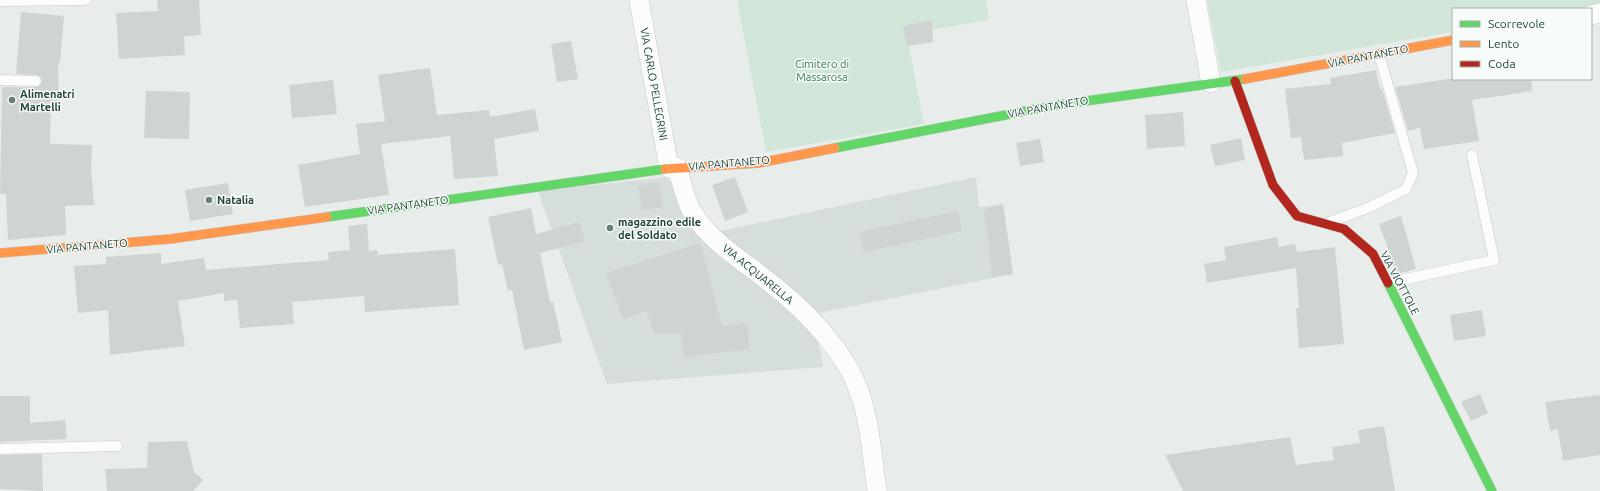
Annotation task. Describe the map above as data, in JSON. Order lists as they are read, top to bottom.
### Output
{
  "streets": {
    "street": [
      "VIA PANTANETO",
      "VIA CARLO PELLEGRINI",
      "VIA ACQUARELLA",
      "VIA VIOTTOLE"
    ]
  },
  "crossings": [
    ["VIA PANTANETO", "VIA CARLO PELLEGRINI"],
    ["VIA PANTANETO", "VIA ACQUARELLA"],
    ["VIA PANTANETO", "VIA VIOTTOLE"],
    ["VIA CARLO PELLEGRINI", "VIA ACQUARELLA"]
  ],
  "parks": ["Cimitero di Massarosa"],
  "places": ["Alimenatri Martelli", "Natalia", "magazzino edile del Soldato"],
  "legend": ["Scorrevole", "Lento", "Coda"]
}
